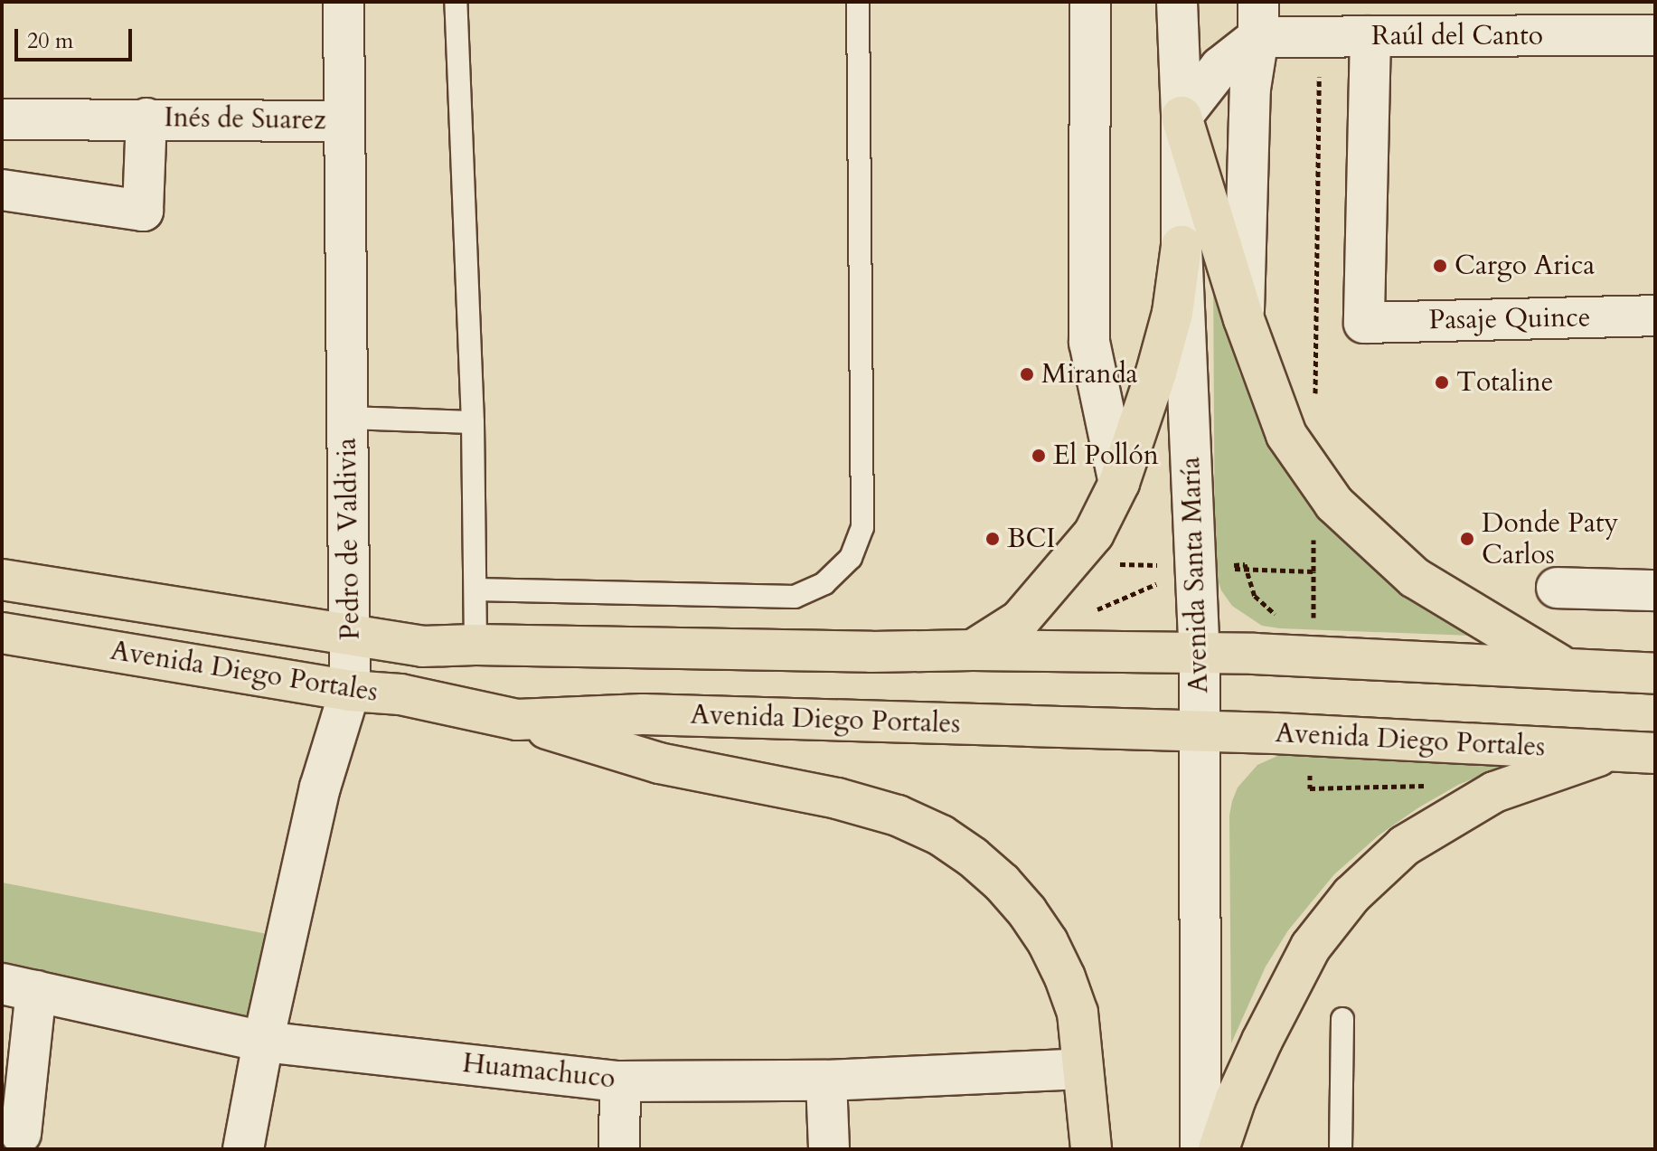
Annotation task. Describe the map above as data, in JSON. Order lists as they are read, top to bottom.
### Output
{
  "streets": {
    "main road": ["Avenida Diego Portales"],
    "street": [
      "Raúl del Canto",
      "Inés de Suarez",
      "Pasaje Quince",
      "Pedro de Valdivia",
      "Avenida Santa María",
      "Huamachuco"
    ]
  },
  "crossings": [
    ["Raúl del Canto", "Pasaje Quince"],
    ["Inés de Suarez", "Pedro de Valdivia"],
    ["Pedro de Valdivia", "Avenida Diego Portales"],
    ["Pedro de Valdivia", "Huamachuco"],
    ["Avenida Santa María", "Avenida Diego Portales"]
  ],
  "places": [
    "Cargo Arica",
    "Miranda",
    "Totaline",
    "El Pollón",
    "BCI",
    "Donde Paty Carlos"
  ],
  "scale_bar": "20 m"
}
